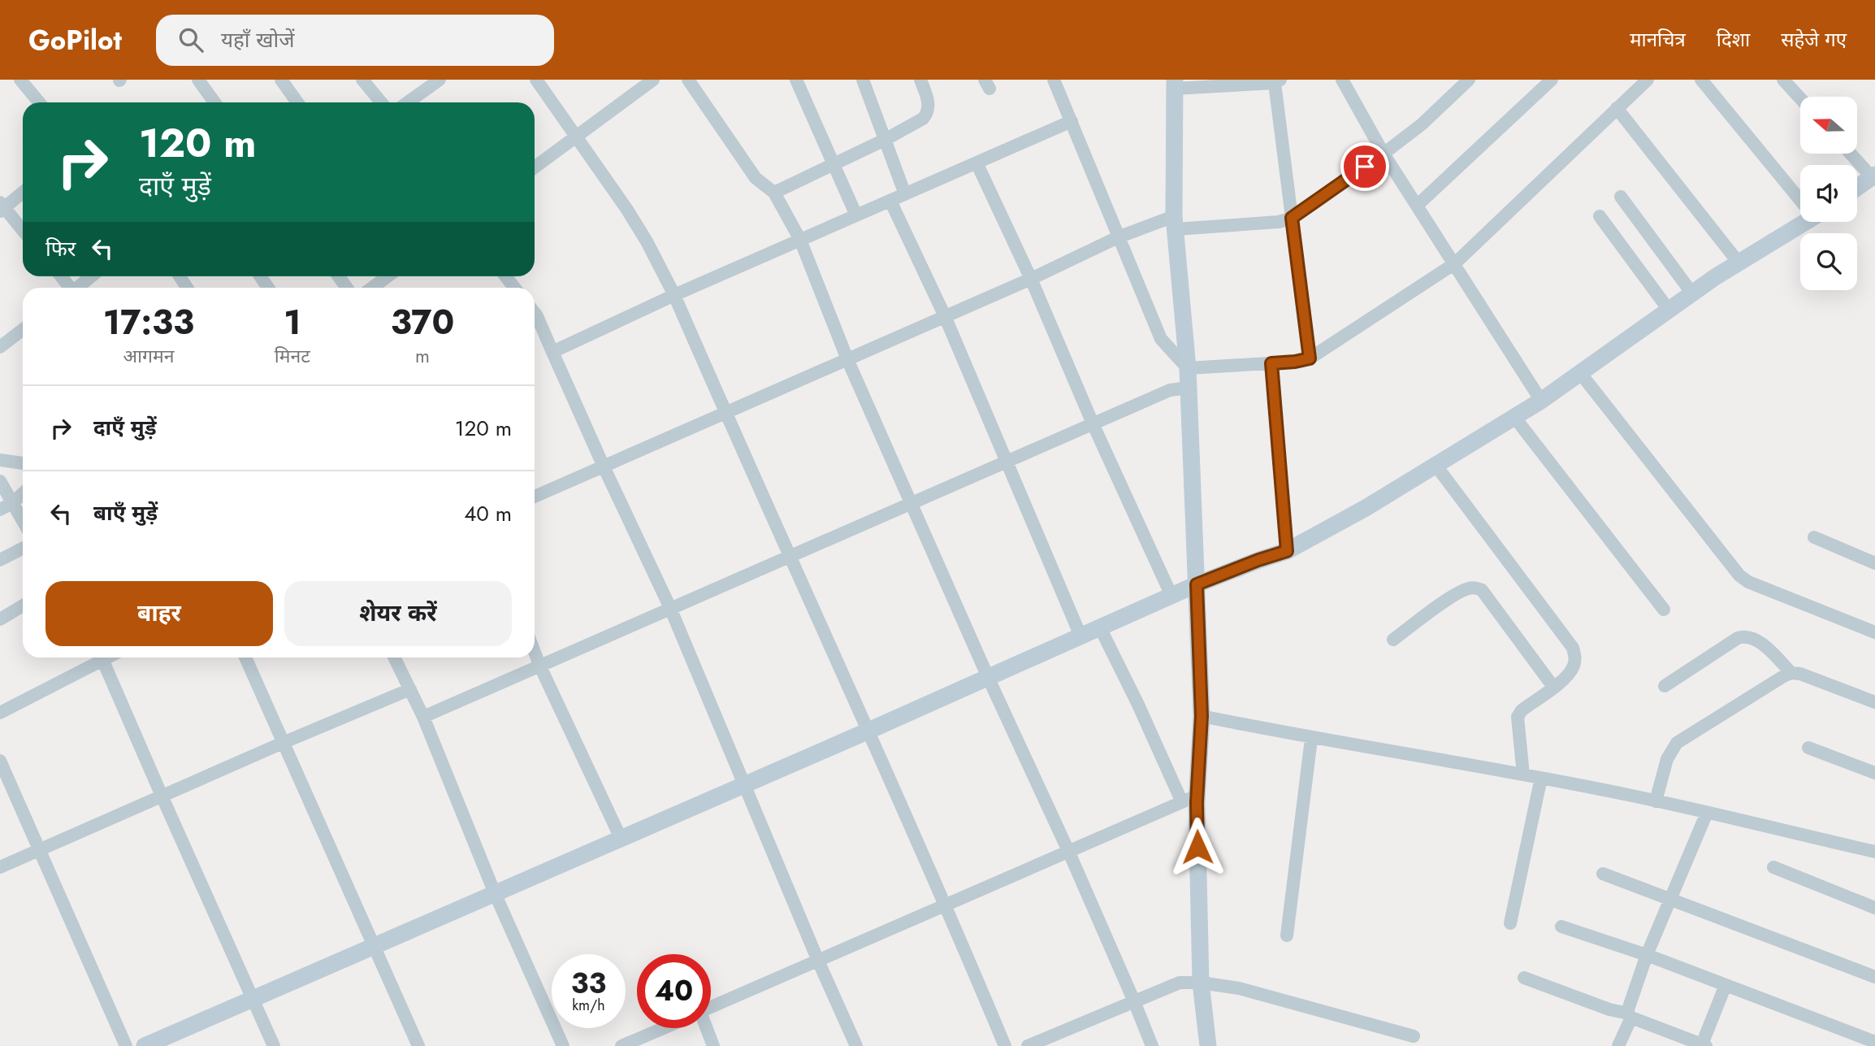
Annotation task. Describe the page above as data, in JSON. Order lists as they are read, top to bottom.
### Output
{
  "north": "left",
  "page": {
    "header": "GoPilot",
    "search": "यहाँ खोजें",
    "nav": ["मानचित्र", "दिशा", "सहेजे गए"],
    "turn": ["120 m", "दाएँ मुड़ें"],
    "then": "फिर",
    "eta": [
      "17:33",
      "आगमन",
      "1",
      "मिनट",
      "370",
      "m"
    ],
    "list": [
      {
        "name": "दाएँ मुड़ें",
        "value": "120 m"
      },
      {
        "name": "बाएँ मुड़ें",
        "value": "40 m"
      }
    ],
    "buttons": ["बाहर", "शेयर करें"],
    "speed": "33 km/h",
    "limit": "40"
  }
}
